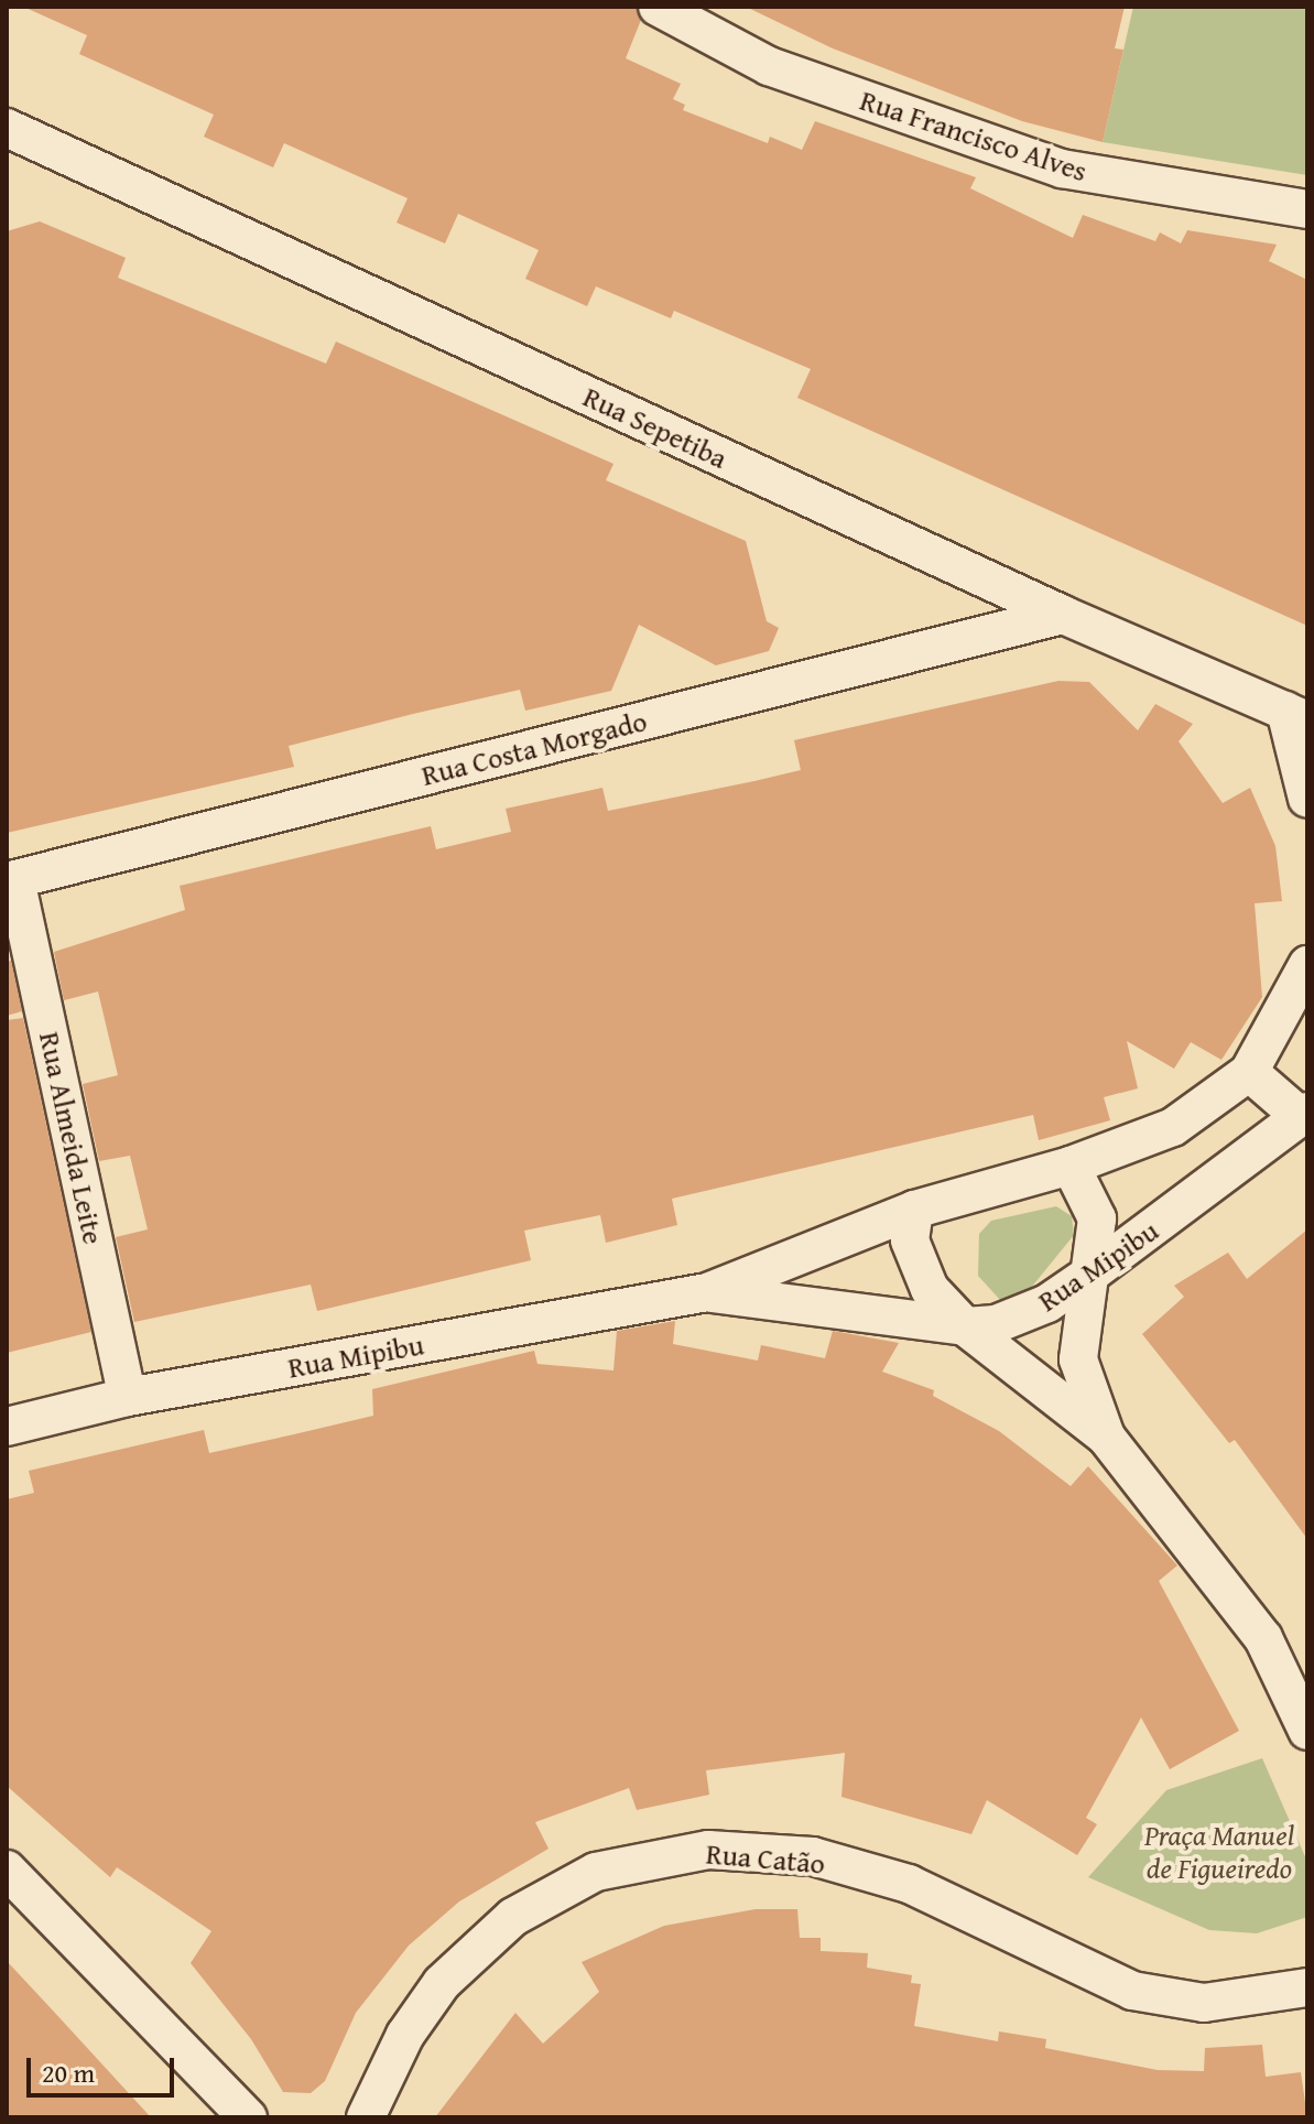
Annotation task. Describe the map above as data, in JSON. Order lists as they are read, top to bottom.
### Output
{
  "streets": {
    "street": [
      "Rua Francisco Alves",
      "Rua Sepetiba",
      "Rua Costa Morgado",
      "Rua Almeida Leite",
      "Rua Mipibu",
      "Rua Catão"
    ]
  },
  "crossings": [
    ["Rua Sepetiba", "Rua Costa Morgado"],
    ["Rua Costa Morgado", "Rua Almeida Leite"],
    ["Rua Almeida Leite", "Rua Mipibu"]
  ],
  "parks": ["Praça Manuel de Figueiredo"],
  "scale_bar": "20 m"
}
